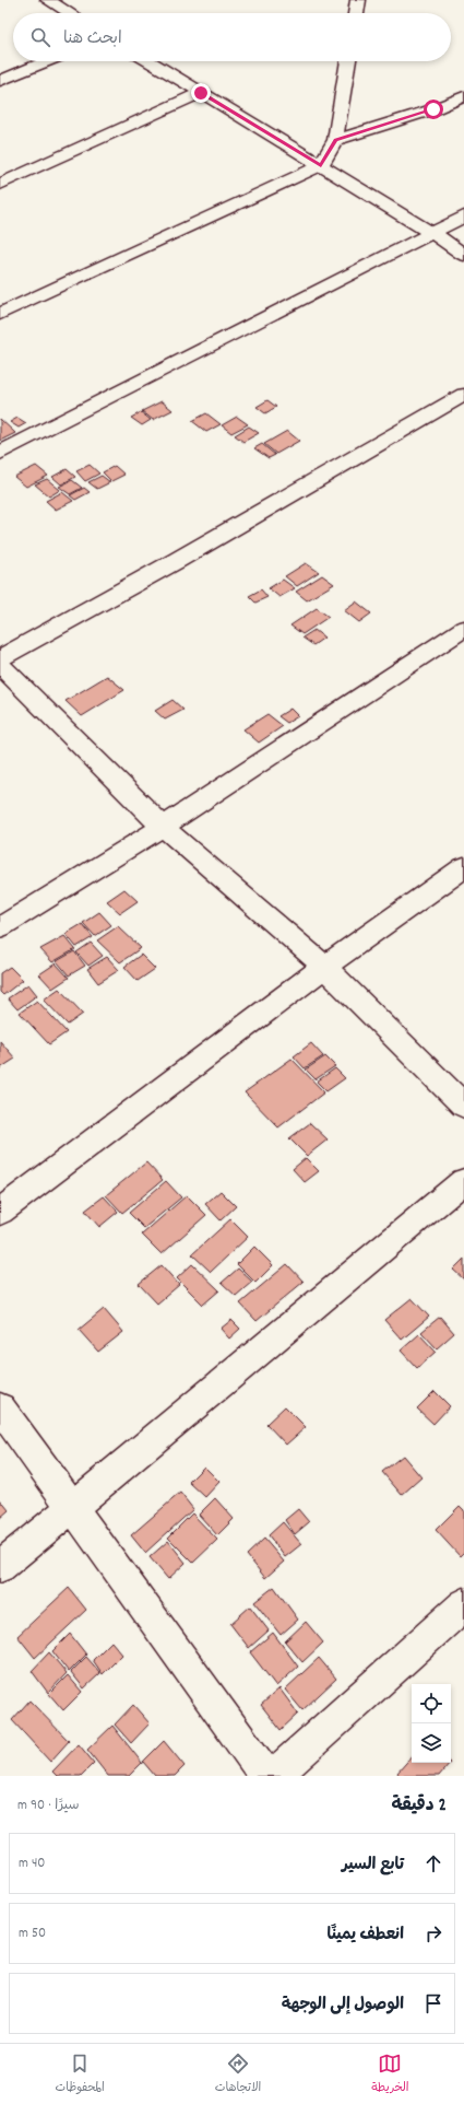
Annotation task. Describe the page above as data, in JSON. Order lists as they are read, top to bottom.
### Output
{
  "page": {
    "search": "ابحث هنا",
    "heading": ["2 دقيقة", "سيرًا · 90 m"],
    "list": [
      ["تابع السير", "40 m"],
      ["انعطف يمينًا", "50 m"],
      "الوصول إلى الوجهة"
    ],
    "nav": ["الخريطة", "الاتجاهات", "المحفوظات"]
  }
}
